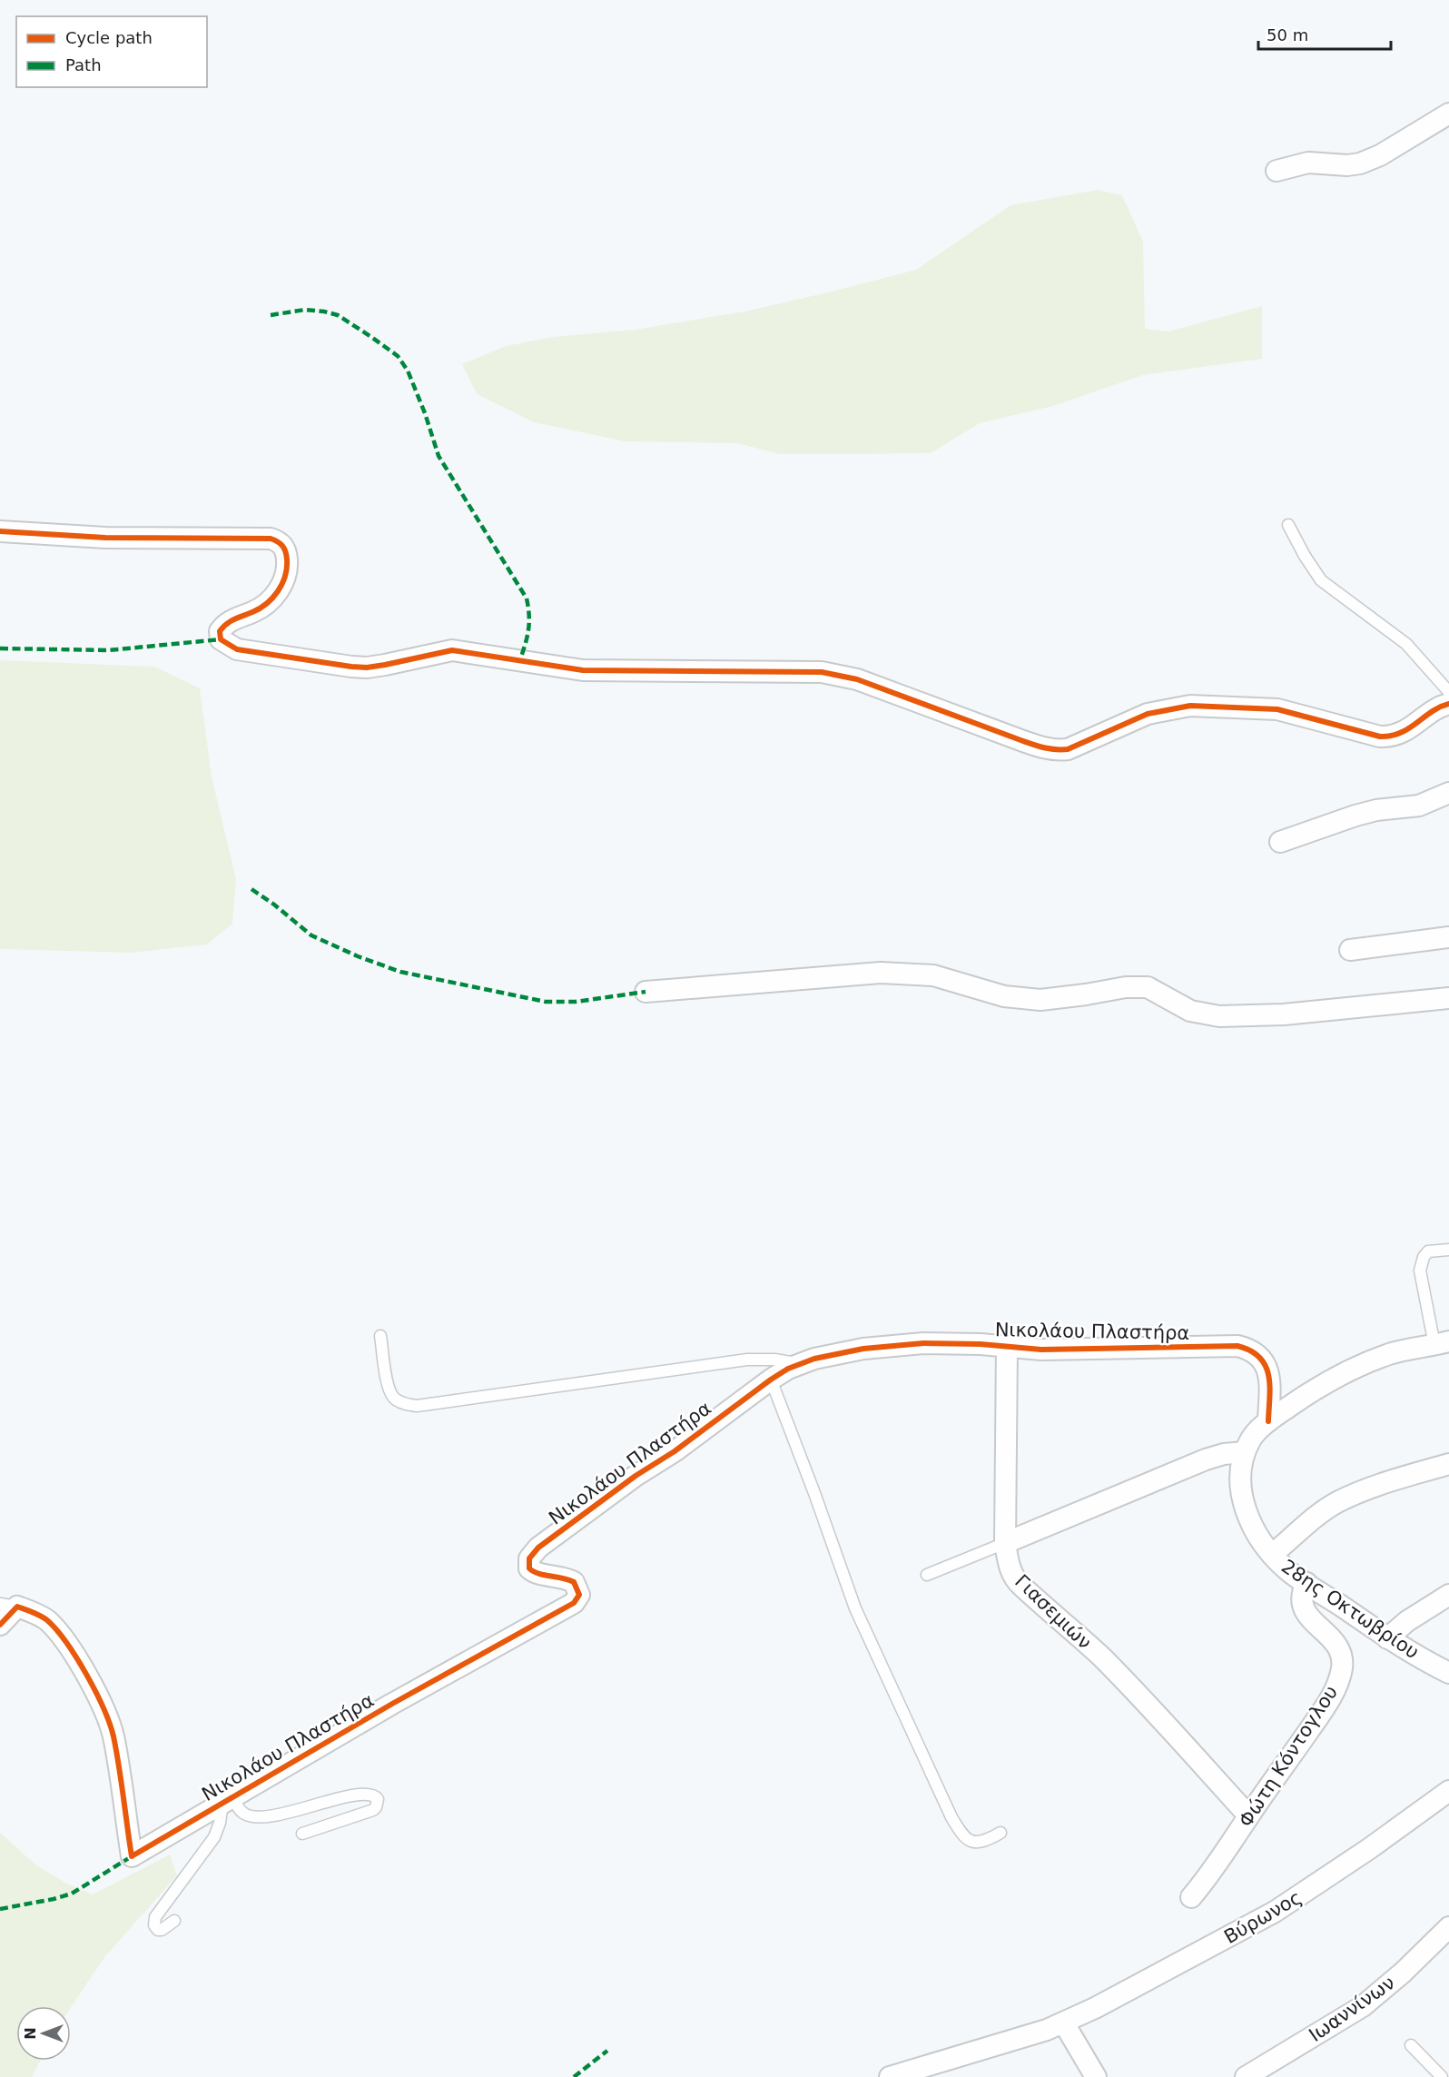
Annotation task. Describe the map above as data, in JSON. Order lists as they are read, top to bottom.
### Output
{
  "streets": {
    "street": [
      "Νικολάου Πλαστήρα",
      "28ης Οκτωβρίου",
      "Γιασεμιών",
      "Φώτη Κόντογλου",
      "Βύρωνος",
      "Ιωαννίνων"
    ]
  },
  "crossings": [
    ["Νικολάου Πλαστήρα", "28ης Οκτωβρίου"],
    ["Νικολάου Πλαστήρα", "Γιασεμιών"],
    ["28ης Οκτωβρίου", "Φώτη Κόντογλου"],
    ["Γιασεμιών", "Φώτη Κόντογλου"]
  ],
  "legend": ["Cycle path", "Path"],
  "scale_bar": "50 m",
  "north": "left"
}
